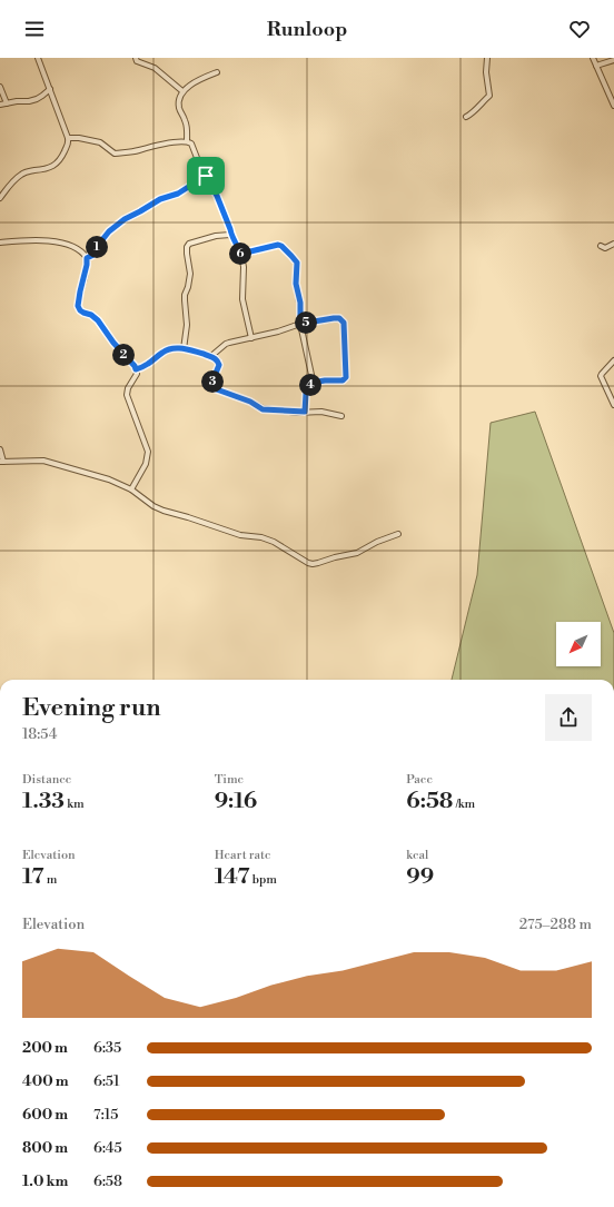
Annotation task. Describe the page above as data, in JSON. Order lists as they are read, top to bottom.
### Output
{
  "north": "bottom left",
  "page": {
    "header": "Runloop",
    "pins": [
      "1",
      "6",
      "5",
      "2",
      "3",
      "4"
    ],
    "heading": ["Evening run", "18:54"],
    "stats": [
      ["Distance", "1.33 km"],
      ["Time", "9:16"],
      ["Pace", "6:58 /km"],
      ["Elevation", "17 m"],
      ["Heart rate", "147 bpm"],
      ["kcal", "99"]
    ],
    "chart": ["Elevation", "275–288 m"],
    "list": [
      {
        "name": "200 m",
        "note": "6:35"
      },
      {
        "name": "400 m",
        "note": "6:51"
      },
      {
        "name": "600 m",
        "note": "7:15"
      },
      {
        "name": "800 m",
        "note": "6:45"
      },
      {
        "name": "1.0 km",
        "note": "6:58"
      }
    ]
  }
}
